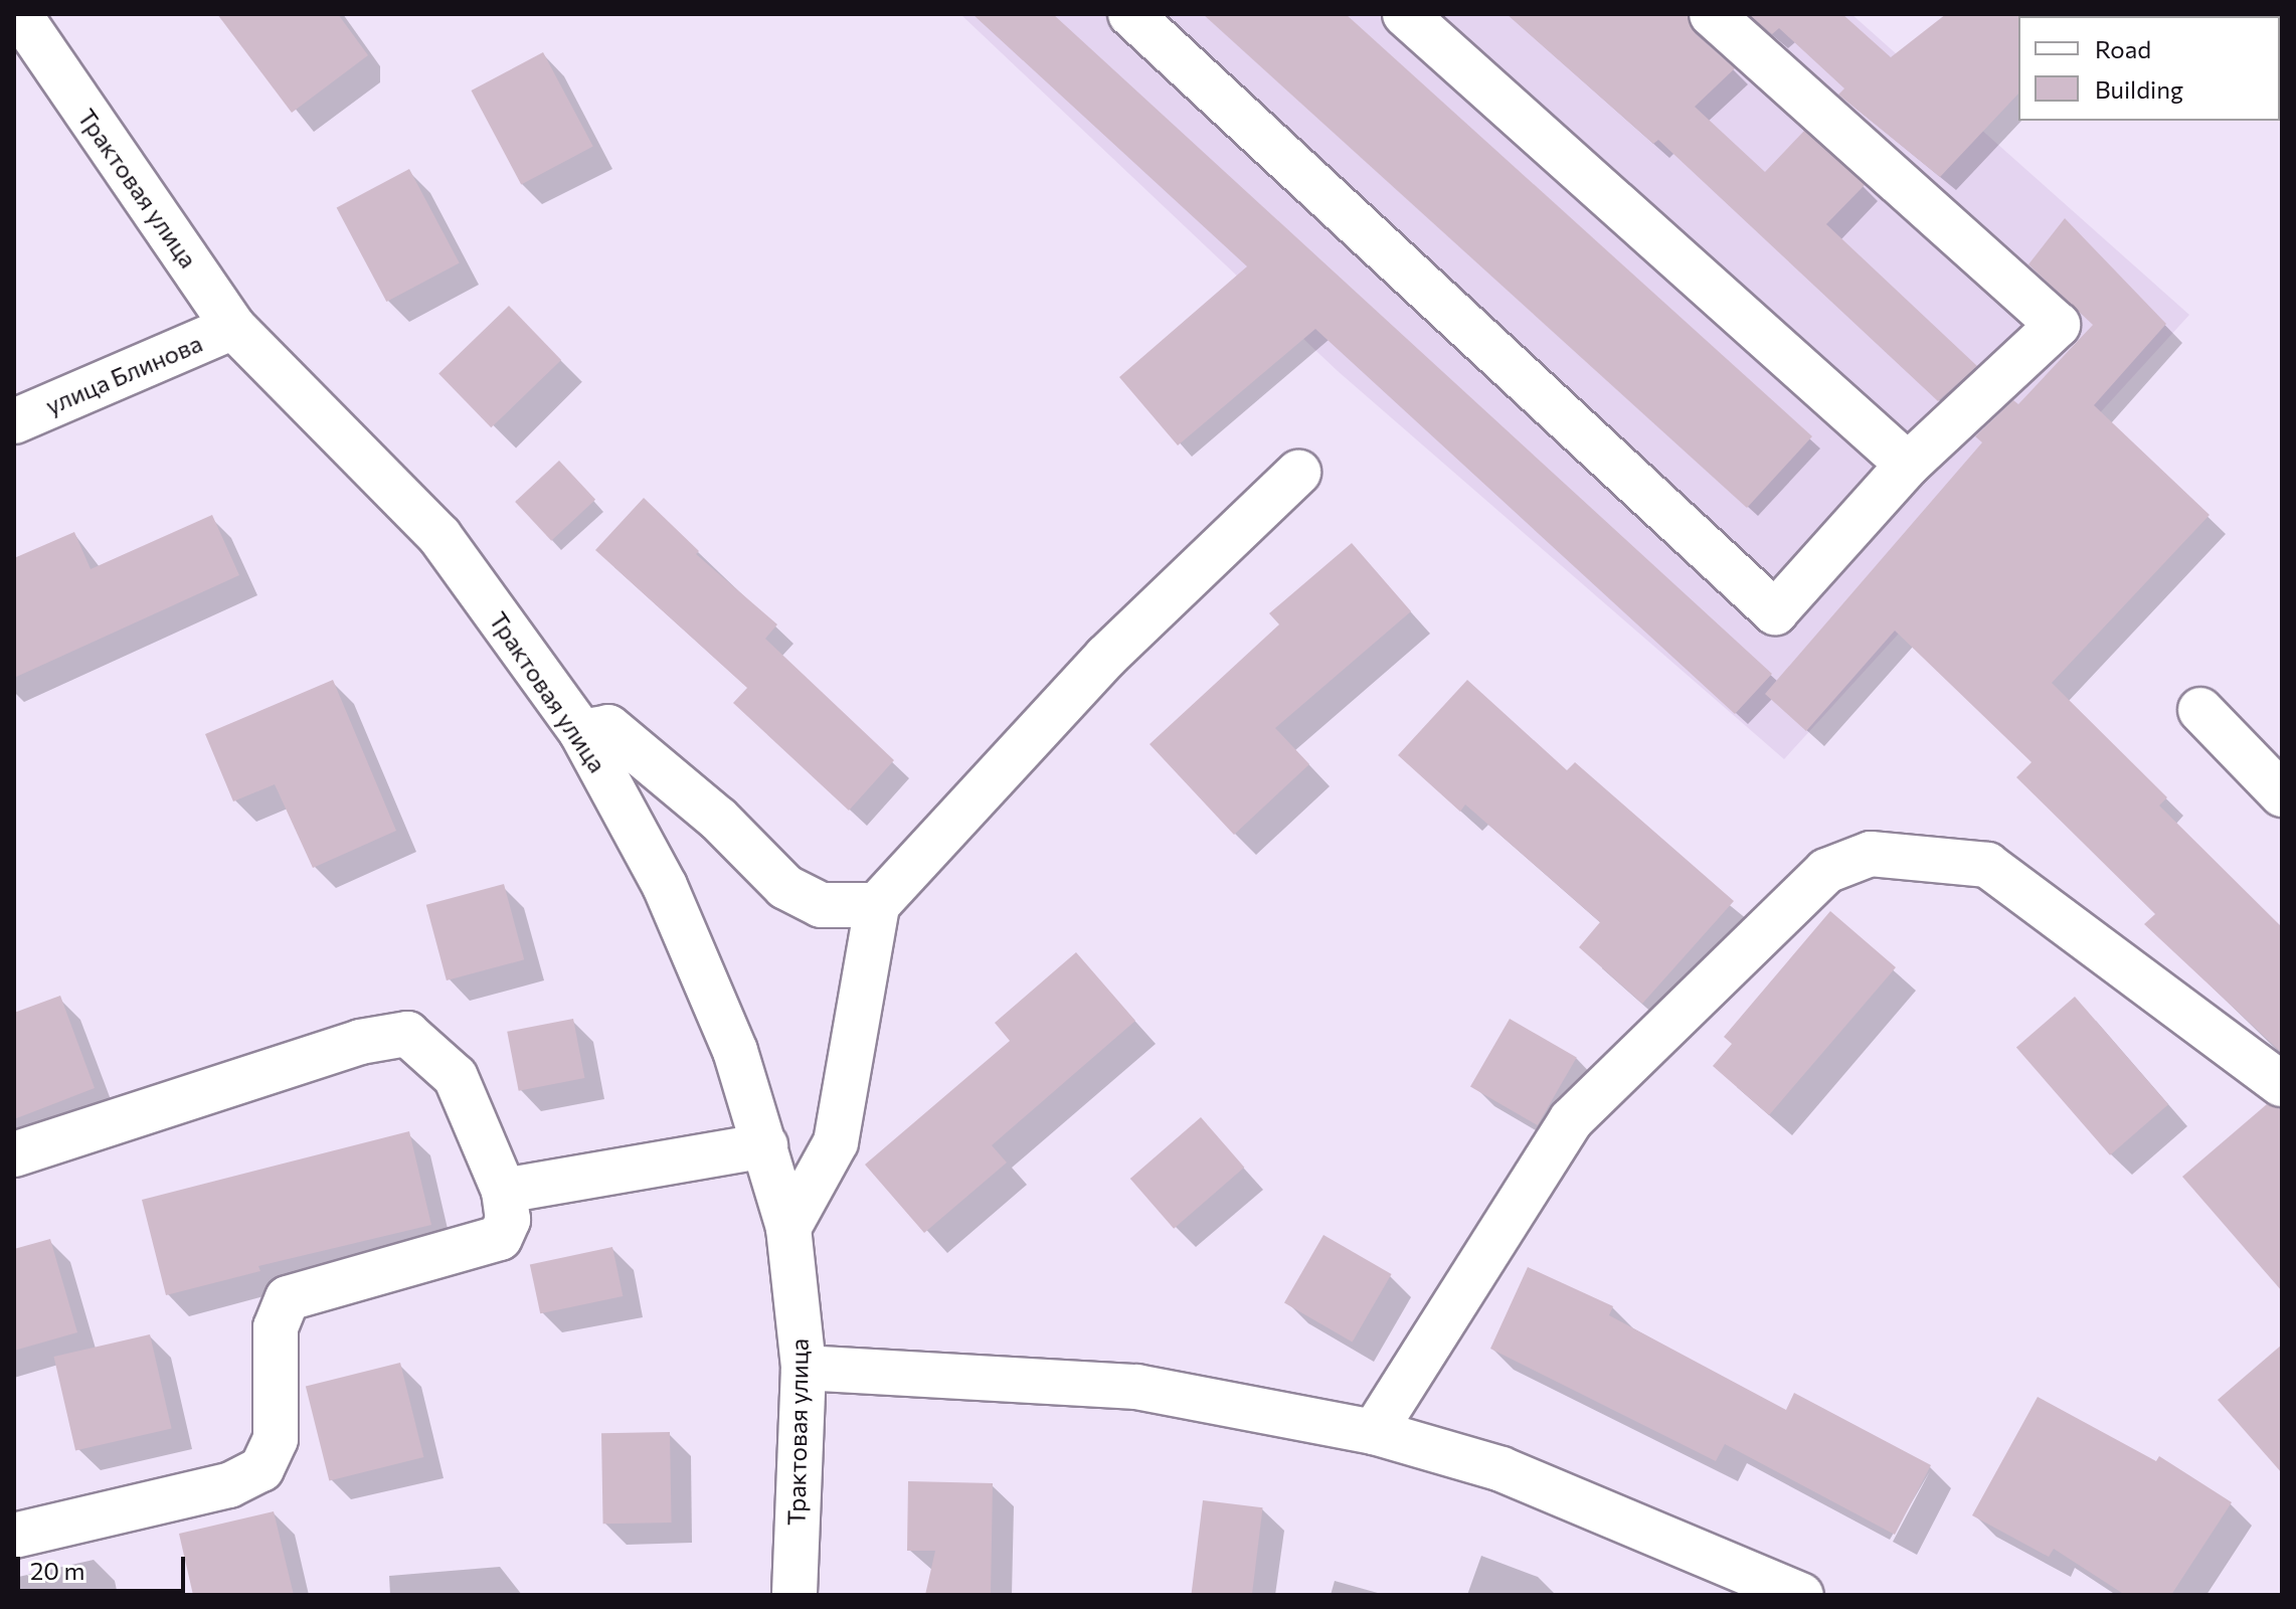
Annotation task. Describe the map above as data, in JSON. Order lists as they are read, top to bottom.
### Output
{
  "streets": {
    "street": ["Трактовая улица", "улица Блинова"]
  },
  "crossings": [
    ["Трактовая улица", "улица Блинова"]
  ],
  "legend": ["Road", "Building"],
  "scale_bar": "20 m"
}
